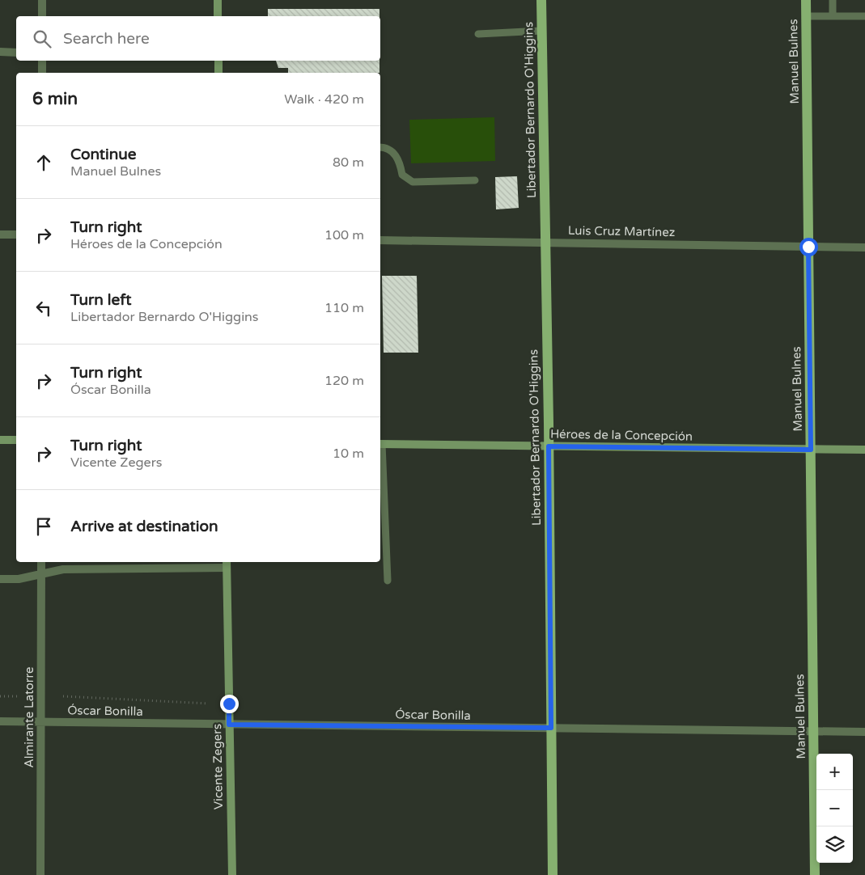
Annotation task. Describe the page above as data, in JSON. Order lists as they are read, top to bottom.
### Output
{
  "streets": {
    "main road": [
      "Manuel Bulnes",
      "Libertador Bernardo O'Higgins",
      "Héroes de la Concepción",
      "Vicente Zegers"
    ],
    "street": ["Luis Cruz Martínez", "Óscar Bonilla", "Almirante Latorre"]
  },
  "crossings": [
    ["Manuel Bulnes", "Luis Cruz Martínez"],
    ["Manuel Bulnes", "Héroes de la Concepción"],
    ["Manuel Bulnes", "Óscar Bonilla"],
    ["Libertador Bernardo O'Higgins", "Luis Cruz Martínez"],
    ["Libertador Bernardo O'Higgins", "Héroes de la Concepción"],
    ["Libertador Bernardo O'Higgins", "Óscar Bonilla"],
    ["Óscar Bonilla", "Almirante Latorre"],
    ["Óscar Bonilla", "Vicente Zegers"]
  ],
  "page": {
    "search": "Search here",
    "heading": ["6 min", "Walk · 420 m"],
    "list": [
      ["Continue", "Manuel Bulnes", "80 m"],
      ["Turn right", "Héroes de la Concepción", "100 m"],
      ["Turn left", "Libertador Bernardo O'Higgins", "110 m"],
      ["Turn right", "Óscar Bonilla", "120 m"],
      ["Turn right", "Vicente Zegers", "10 m"],
      "Arrive at destination"
    ],
    "map_buttons": ["+", "−"]
  }
}
